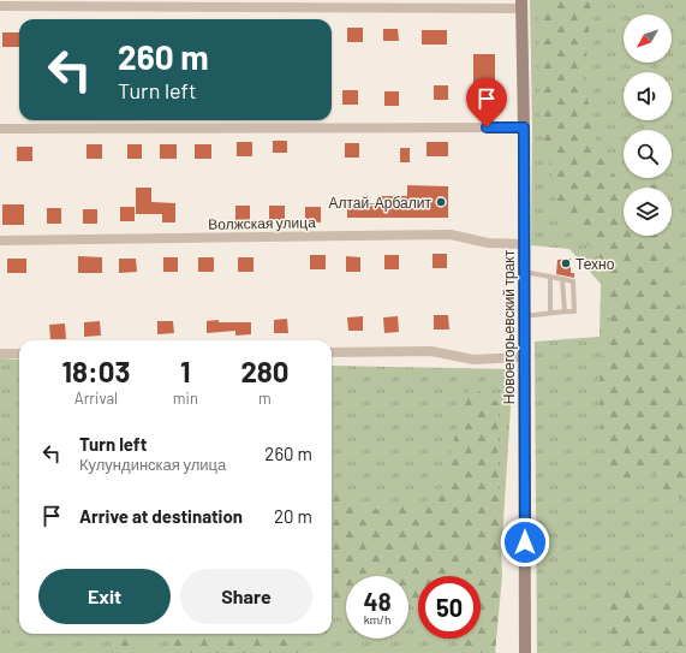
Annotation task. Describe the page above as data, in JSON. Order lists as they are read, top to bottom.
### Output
{
  "streets": {
    "main road": ["Новоегорьевский тракт"],
    "street": ["Волжская улица"]
  },
  "crossings": [
    ["Волжская улица", "Новоегорьевский тракт"]
  ],
  "places": ["Алтай-Арбалит", "Техно"],
  "north": "bottom left",
  "page": {
    "turn": ["260 m", "Turn left"],
    "eta": [
      "18:03",
      "Arrival",
      "1",
      "min",
      "280",
      "m"
    ],
    "list": [
      {
        "name": "Turn left",
        "note": "Кулундинская улица",
        "value": "260 m"
      },
      {
        "name": "Arrive at destination",
        "value": "20 m"
      }
    ],
    "buttons": ["Exit", "Share"],
    "speed": "48 km/h",
    "limit": "50"
  }
}
